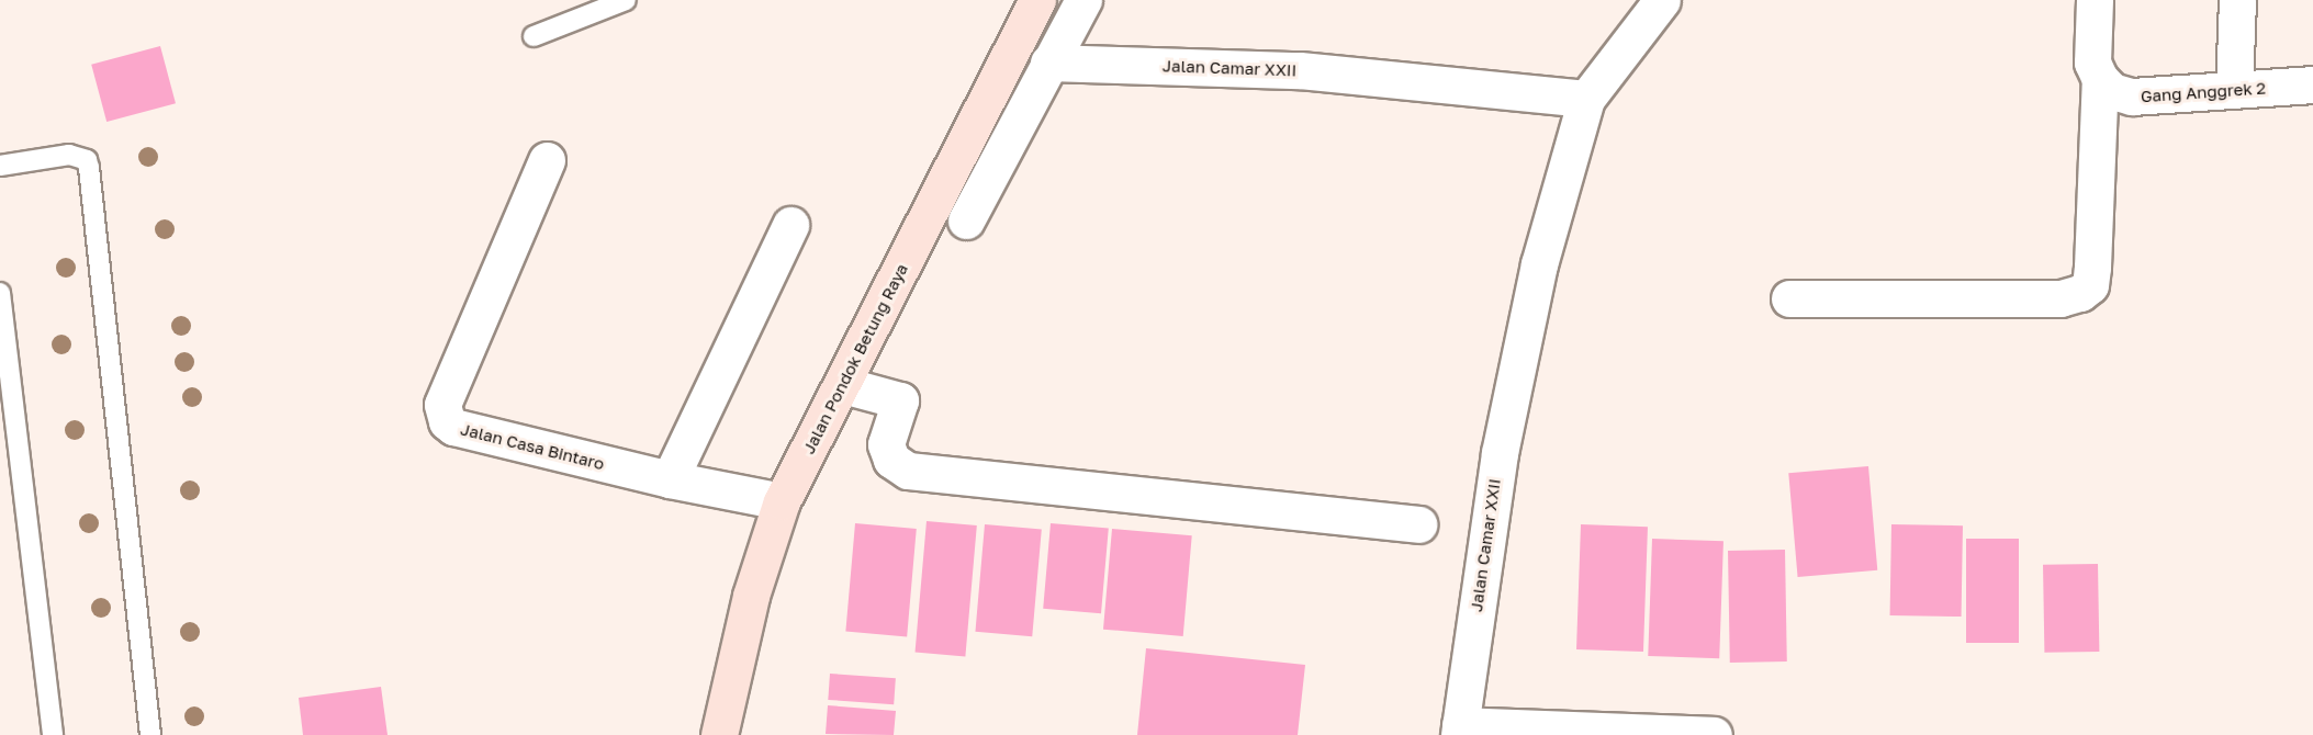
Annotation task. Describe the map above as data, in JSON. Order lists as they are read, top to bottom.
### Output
{
  "streets": {
    "main road": ["Jalan Pondok Betung Raya"],
    "street": ["Jalan Camar XXII", "Gang Anggrek 2", "Jalan Casa Bintaro"]
  },
  "crossings": [
    ["Jalan Pondok Betung Raya", "Jalan Casa Bintaro"]
  ]
}
